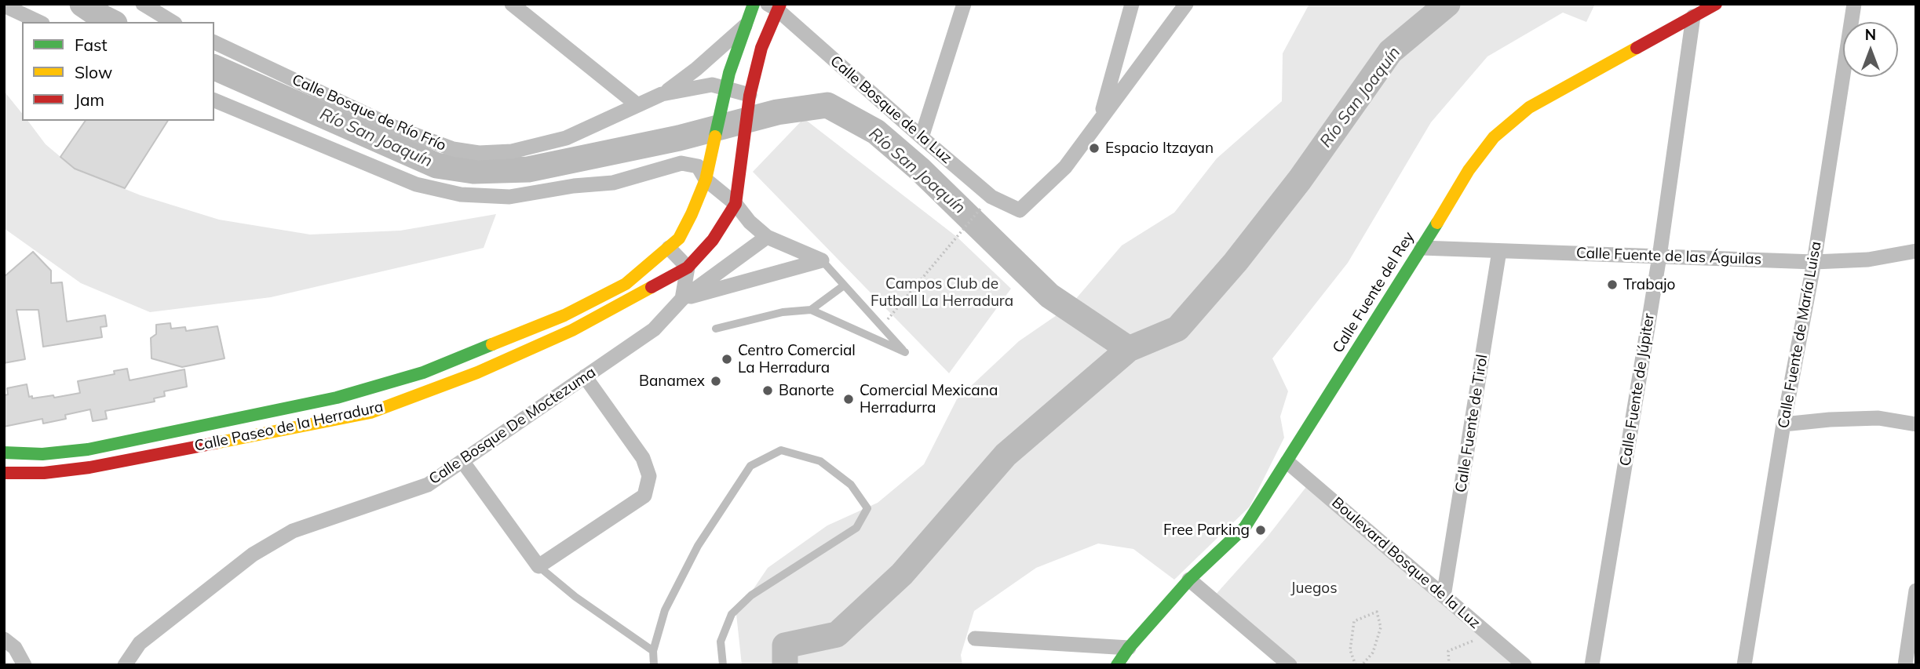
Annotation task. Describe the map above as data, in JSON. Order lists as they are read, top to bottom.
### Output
{
  "streets": {
    "main road": ["Calle Fuente del Rey", "Calle Paseo de la Herradura"],
    "street": [
      "Calle Bosque de la Luz",
      "Calle Bosque de Río Frío",
      "Calle Fuente de las Águilas",
      "Calle Fuente de María Luisa",
      "Calle Fuente de Júpiter",
      "Calle Fuente de Tirol",
      "Calle Bosque De Moctezuma",
      "Boulevard Bosque de la Luz"
    ]
  },
  "crossings": [
    ["Calle Bosque de la Luz", "Calle Paseo de la Herradura"],
    ["Calle Bosque de Río Frío", "Calle Paseo de la Herradura"],
    ["Calle Fuente de las Águilas", "Calle Fuente del Rey"],
    ["Calle Fuente de las Águilas", "Calle Fuente de María Luisa"],
    ["Calle Fuente de las Águilas", "Calle Fuente de Júpiter"],
    ["Calle Fuente de las Águilas", "Calle Fuente de Tirol"],
    ["Calle Fuente del Rey", "Calle Fuente de Júpiter"],
    ["Calle Fuente del Rey", "Boulevard Bosque de la Luz"],
    ["Calle Fuente de Tirol", "Boulevard Bosque de la Luz"]
  ],
  "water": ["Río San Joaquín"],
  "parks": ["Campos Club de Futball La Herradura", "Juegos"],
  "places": [
    "Espacio Itzayan",
    "Trabajo",
    "Centro Comercial La Herradura",
    "Banamex",
    "Banorte",
    "Comercial Mexicana Herradurra",
    "Free Parking"
  ],
  "legend": ["Fast", "Slow", "Jam"],
  "north": "top"
}
